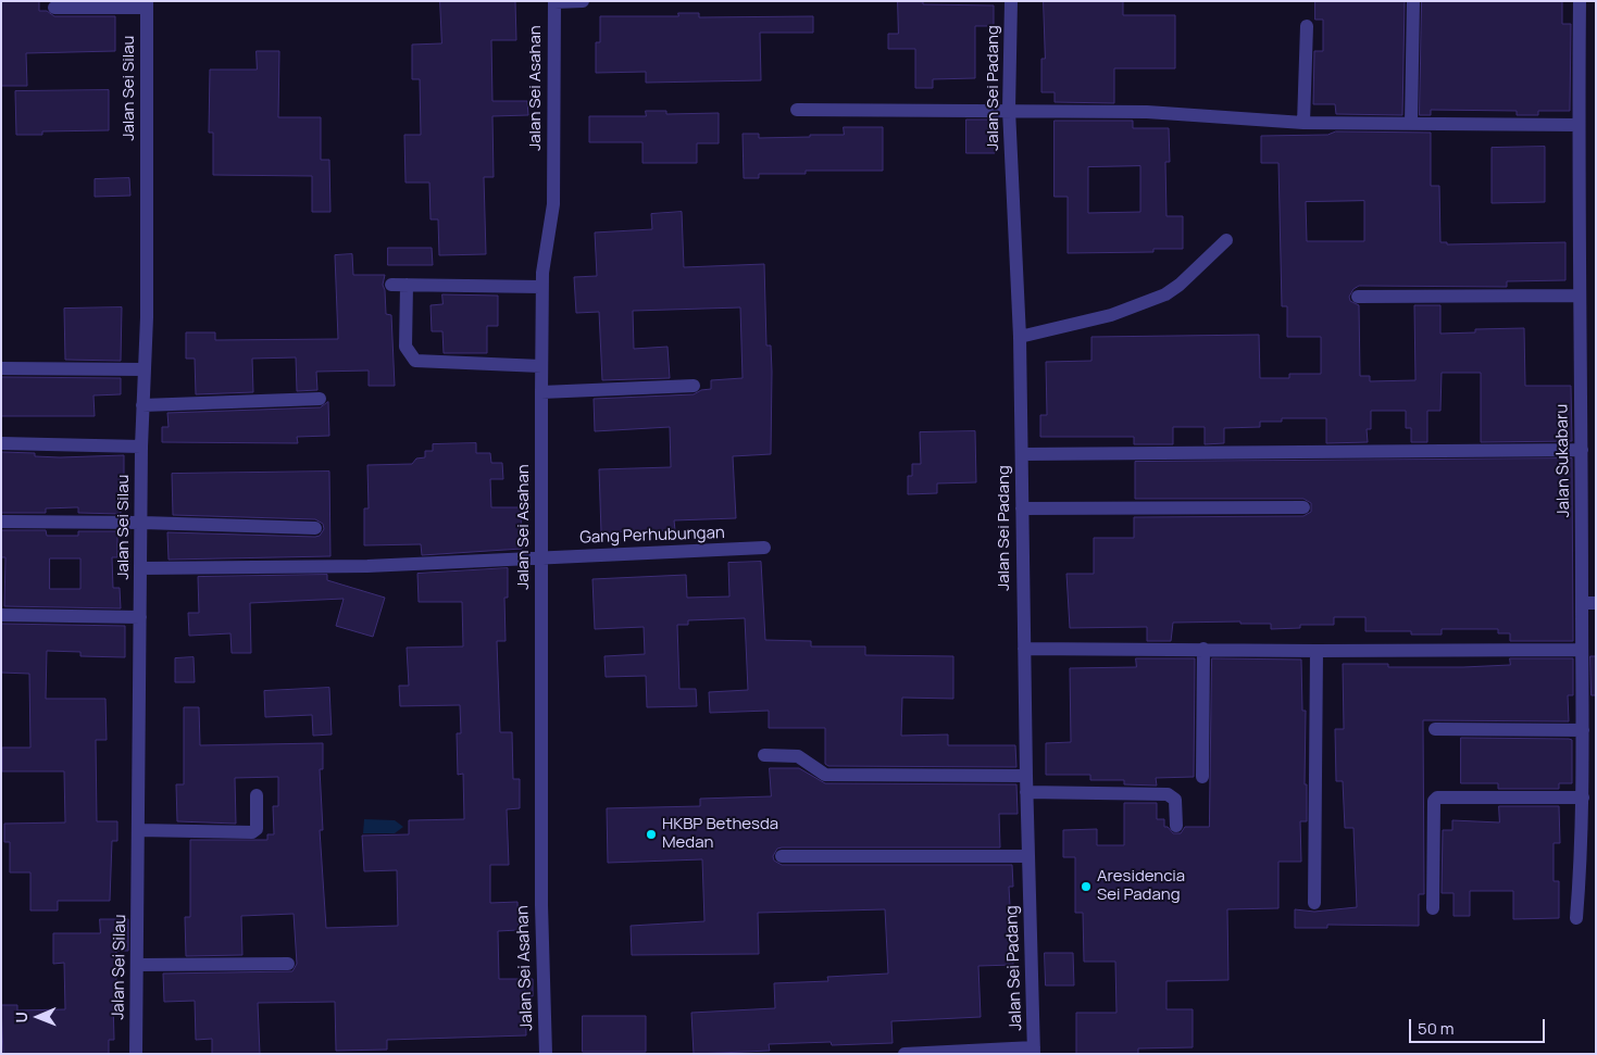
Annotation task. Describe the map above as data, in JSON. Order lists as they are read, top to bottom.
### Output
{
  "streets": {
    "street": [
      "Jalan Sei Silau",
      "Jalan Sei Asahan",
      "Jalan Sei Padang",
      "Jalan Sukabaru",
      "Gang Perhubungan"
    ]
  },
  "crossings": [
    ["Jalan Sei Silau", "Gang Perhubungan"],
    ["Jalan Sei Asahan", "Gang Perhubungan"]
  ],
  "places": ["HKBP Bethesda Medan", "Aresidencia Sei Padang"],
  "scale_bar": "50 m",
  "north": "left"
}
